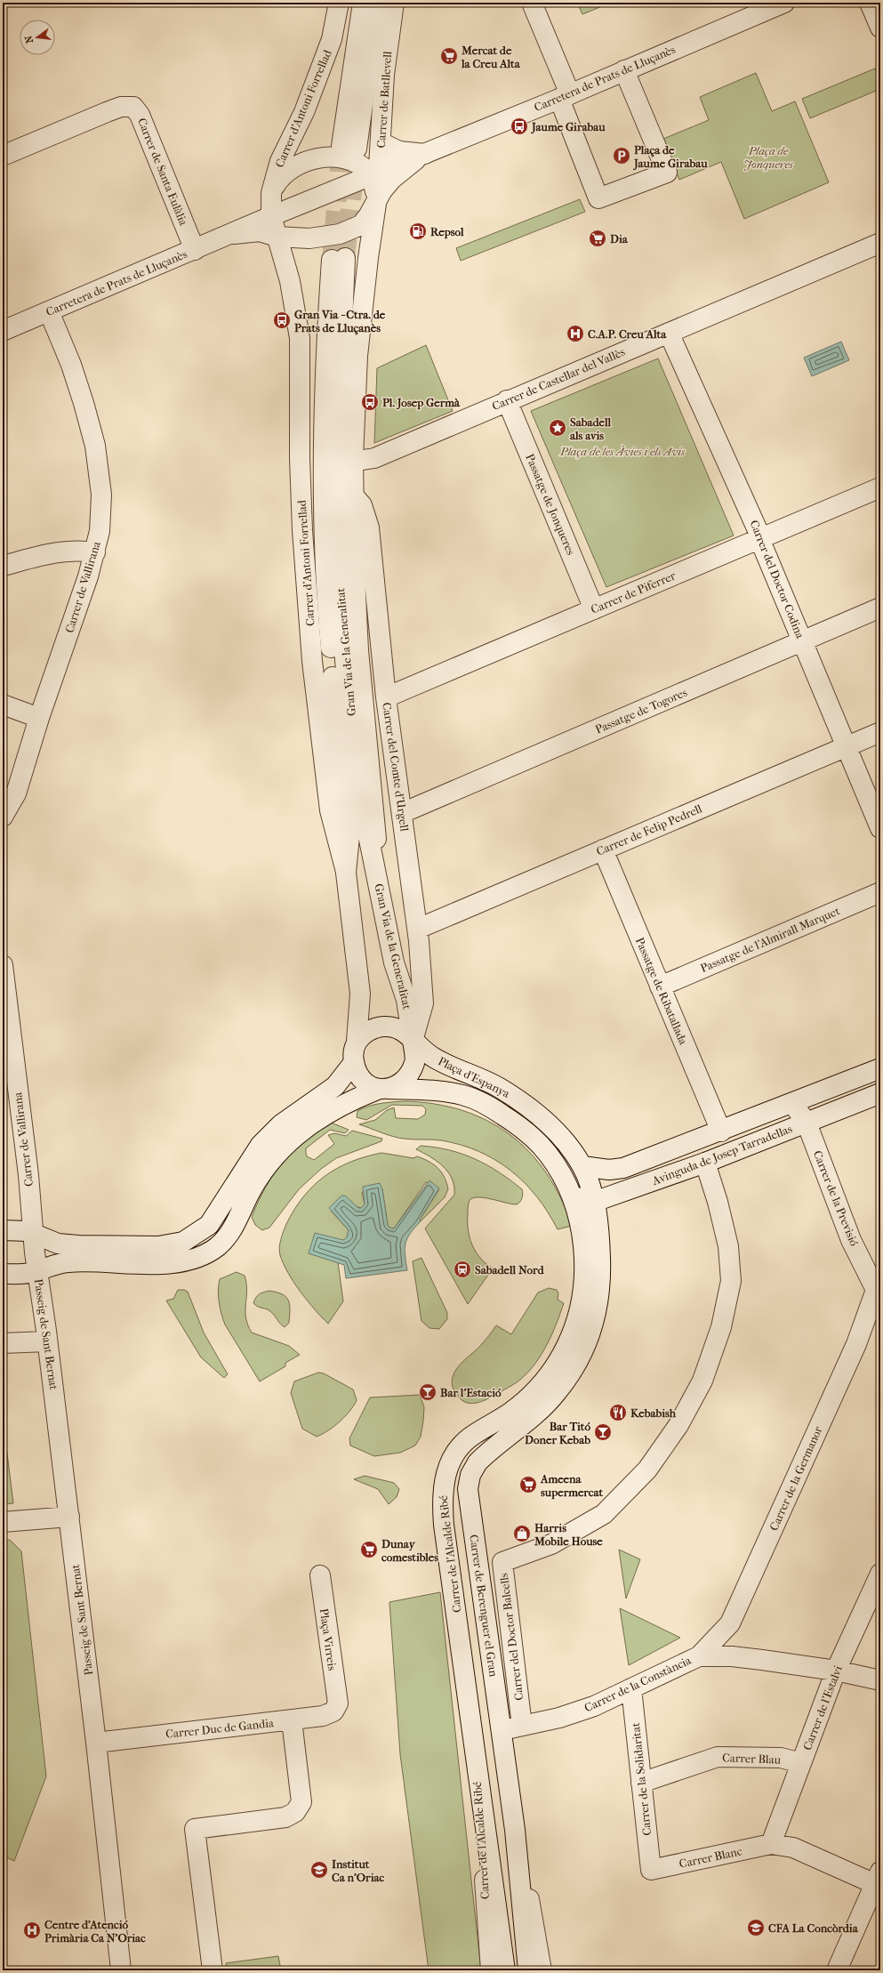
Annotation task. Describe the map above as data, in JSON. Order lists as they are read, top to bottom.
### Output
{
  "streets": {
    "street": [
      "Carretera de Prats de Lluçanès",
      "Carrer de Batllevell",
      "Carrer d'Antoni Forrellad",
      "Carrer de Santa Eulàlia",
      "Carrer de Castellar del Vallès",
      "Passatge de Jonqueres",
      "Carrer del Doctor Codina",
      "Carrer de Vallirana",
      "Carrer de Piferrer",
      "Gran Via de la Generalitat",
      "Passatge de Togores",
      "Carrer del Comte d'Urgell",
      "Carrer de Felip Pedrell",
      "Passatge de l'Almirall Marquet",
      "Passatge de Ribatallada",
      "Plaça d'Espanya",
      "Avinguda de Josep Tarradellas",
      "Carrer de la Previsió",
      "Passeig de Sant Bernat",
      "Carrer de la Germanor",
      "Carrer de l'Alcalde Ribé",
      "Carrer de Berenguer el Gran",
      "Carrer del Doctor Balcells",
      "Plaça Virreis",
      "Carrer de la Constància",
      "Carrer de l'Estalvi",
      "Carrer Duc de Gandia",
      "Carrer Blau",
      "Carrer de la Solidaritat",
      "Carrer Blanc"
    ]
  },
  "crossings": [
    ["Carretera de Prats de Lluçanès", "Carrer de Batllevell"],
    ["Carretera de Prats de Lluçanès", "Carrer d'Antoni Forrellad"],
    ["Carretera de Prats de Lluçanès", "Carrer de Santa Eulàlia"],
    ["Carretera de Prats de Lluçanès", "Carrer de Vallirana"],
    ["Carrer d'Antoni Forrellad", "Gran Via de la Generalitat"],
    ["Carrer de Castellar del Vallès", "Passatge de Jonqueres"],
    ["Carrer de Castellar del Vallès", "Carrer del Doctor Codina"],
    ["Passatge de Jonqueres", "Carrer de Piferrer"],
    ["Carrer del Doctor Codina", "Carrer de Piferrer"],
    ["Carrer del Doctor Codina", "Passatge de Togores"],
    ["Carrer del Doctor Codina", "Carrer de Felip Pedrell"],
    ["Carrer de Vallirana", "Passeig de Sant Bernat"],
    ["Carrer de Piferrer", "Carrer del Comte d'Urgell"],
    ["Gran Via de la Generalitat", "Carrer del Comte d'Urgell"],
    ["Gran Via de la Generalitat", "Plaça d'Espanya"],
    ["Gran Via de la Generalitat", "Carrer de l'Alcalde Ribé"],
    ["Passatge de Togores", "Carrer del Comte d'Urgell"],
    ["Carrer del Comte d'Urgell", "Carrer de Felip Pedrell"],
    ["Carrer del Comte d'Urgell", "Plaça d'Espanya"],
    ["Carrer del Comte d'Urgell", "Carrer de l'Alcalde Ribé"],
    ["Carrer de Felip Pedrell", "Passatge de Ribatallada"],
    ["Passatge de l'Almirall Marquet", "Passatge de Ribatallada"],
    ["Passatge de Ribatallada", "Avinguda de Josep Tarradellas"],
    ["Plaça d'Espanya", "Avinguda de Josep Tarradellas"],
    ["Plaça d'Espanya", "Carrer de l'Alcalde Ribé"],
    ["Plaça d'Espanya", "Carrer de Berenguer el Gran"],
    ["Avinguda de Josep Tarradellas", "Carrer de la Previsió"],
    ["Avinguda de Josep Tarradellas", "Carrer del Doctor Balcells"],
    ["Carrer de la Previsió", "Carrer de la Germanor"],
    ["Passeig de Sant Bernat", "Carrer Duc de Gandia"],
    ["Carrer de la Germanor", "Carrer de la Constància"],
    ["Carrer de Berenguer el Gran", "Carrer de la Constància"],
    ["Carrer del Doctor Balcells", "Carrer de la Constància"],
    ["Plaça Virreis", "Carrer Duc de Gandia"],
    ["Carrer de la Constància", "Carrer de l'Estalvi"],
    ["Carrer de la Constància", "Carrer de la Solidaritat"],
    ["Carrer de l'Estalvi", "Carrer Blau"],
    ["Carrer de l'Estalvi", "Carrer Blanc"],
    ["Carrer Blau", "Carrer de la Solidaritat"],
    ["Carrer de la Solidaritat", "Carrer Blanc"]
  ],
  "parks": ["Plaça de Jonqueres", "Plaça de les Àvies i els Avis"],
  "places": {
    "supermarket": [
      "Mercat de la Creu Alta",
      "Dia",
      "Ameena supermercat",
      "Dunay comestibles"
    ],
    "bus stop": ["Jaume Girabau", "Gran Via - Ctra. de Prats de Lluçanès", "Pl. Josep Germà"],
    "parking": ["Plaça de Jaume Girabau"],
    "fuel station": ["Repsol"],
    "hospital": ["C.A.P. Creu Alta", "Centre d'Atenció Primària Ca N'Oriac"],
    "place": ["Sabadell als avis"],
    "station": ["Sabadell Nord"],
    "bar": ["Bar l'Estació", "Bar Titó Doner Kebab"],
    "restaurant": ["Kebabish"],
    "shop": ["Harris Mobile House"],
    "school or university": ["Institut Ca n'Oriac", "CFA La Concòrdia"]
  },
  "north": "left"
}
